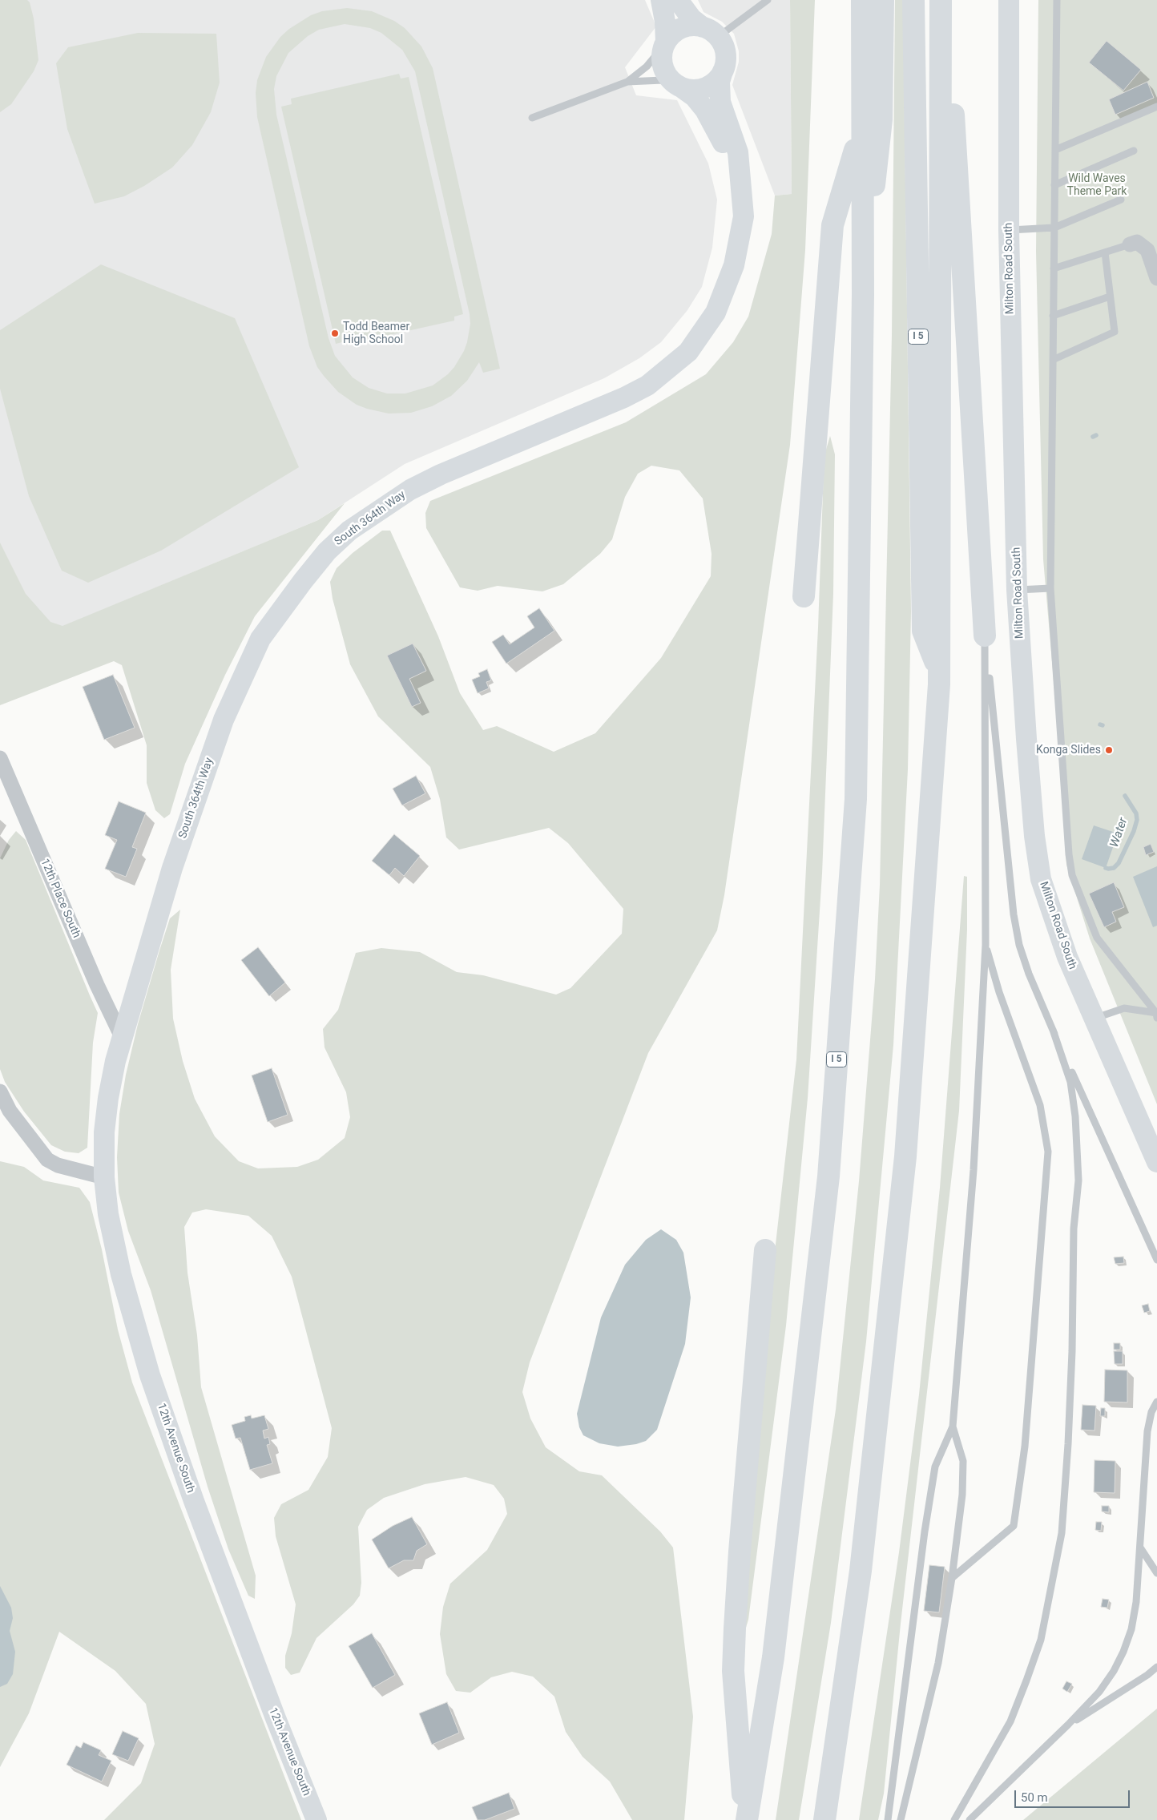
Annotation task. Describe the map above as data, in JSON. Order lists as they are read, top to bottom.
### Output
{
  "streets": {
    "highway": ["I 5"],
    "street": [
      "Milton Road South",
      "South 364th Way",
      "12th Place South",
      "12th Avenue South"
    ]
  },
  "crossings": [
    ["South 364th Way", "12th Place South"],
    ["South 364th Way", "12th Avenue South"]
  ],
  "water": ["Water"],
  "parks": ["Wild Waves Theme Park"],
  "places": ["Todd Beamer High School", "Konga Slides"],
  "scale_bar": "50 m"
}
